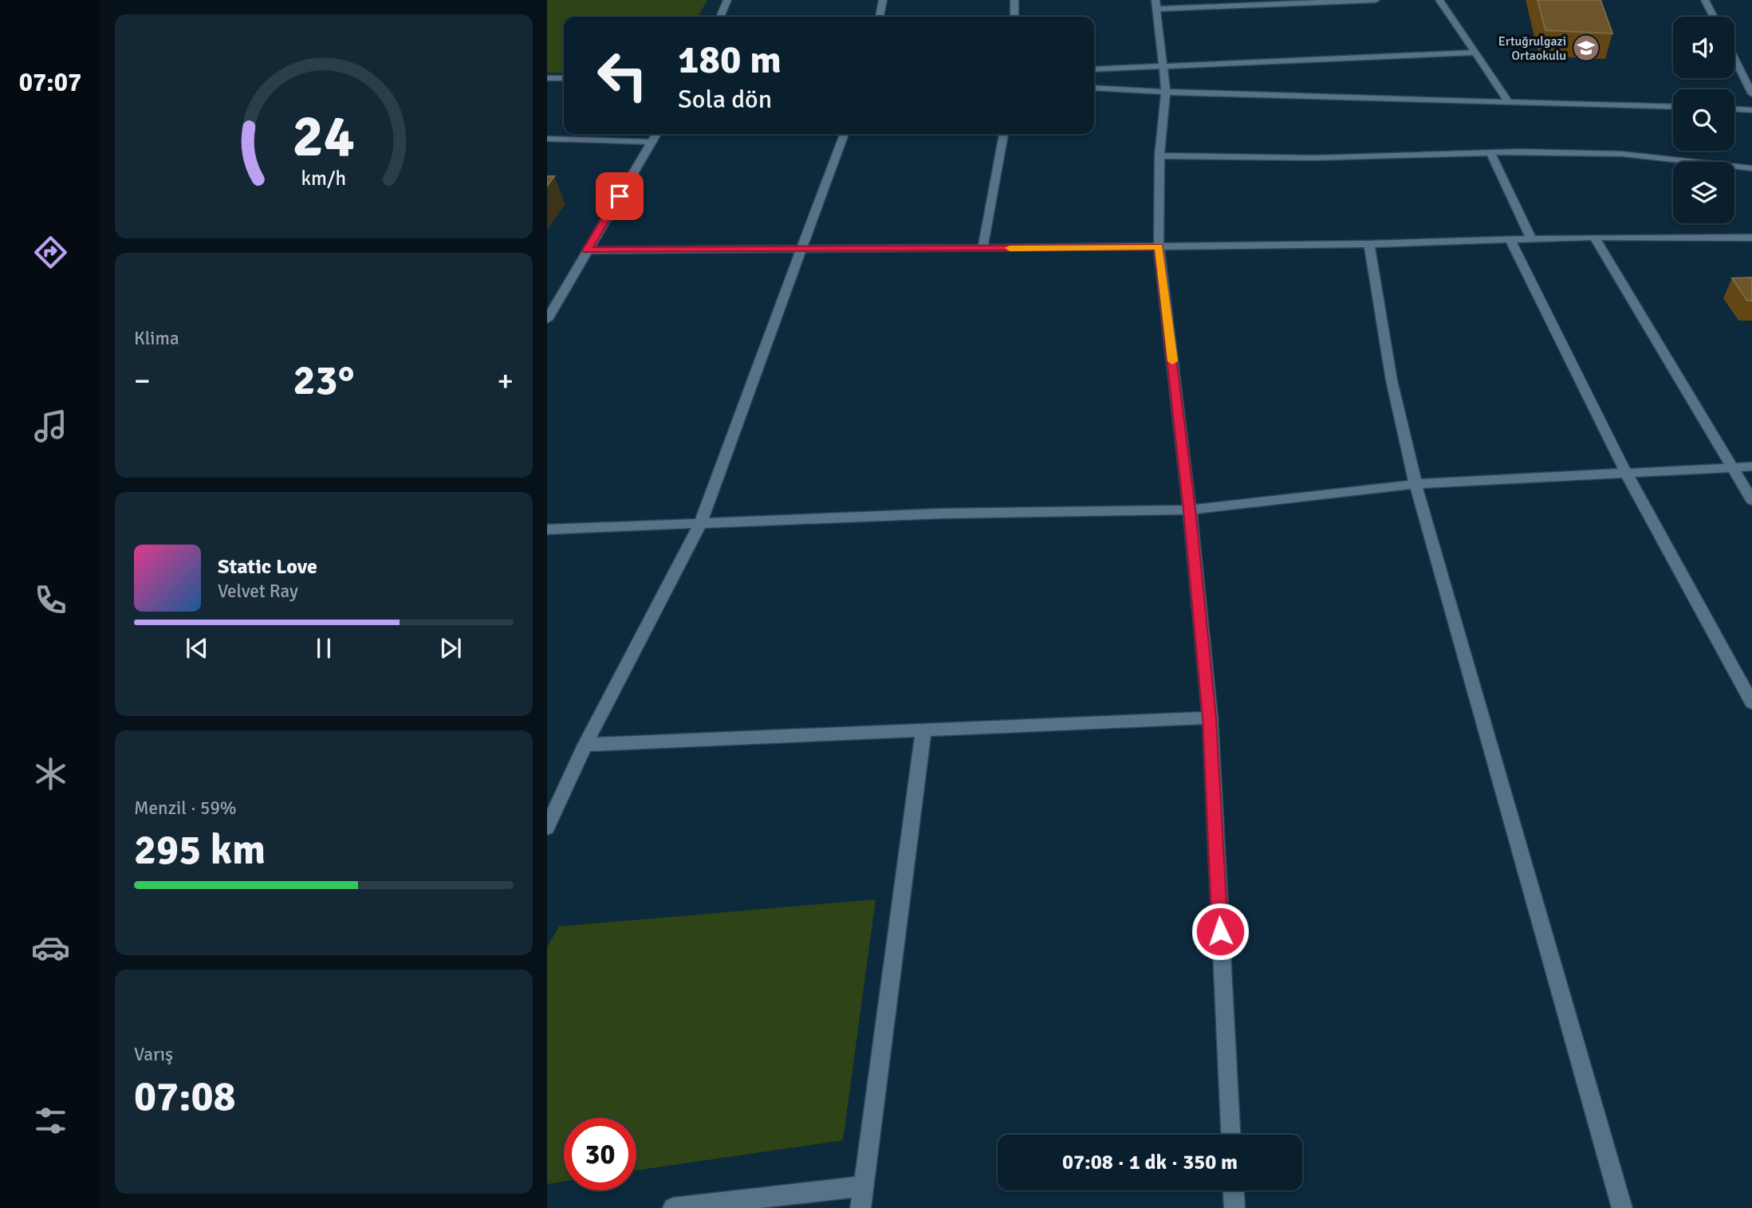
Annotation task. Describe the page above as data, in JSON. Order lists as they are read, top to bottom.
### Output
{
  "places": {
    "school or university": ["Ertuğrulgazi Ortaokulu"]
  },
  "page": {
    "tabs": "07:07",
    "turn": ["180 m", "Sola dön"],
    "tile": [
      "Klima",
      ["Menzil · 59%", "295 km"],
      ["Varış", "07:08"]
    ],
    "heat": ["−", "23°", "+"],
    "song": ["Static Love", "Velvet Ray"],
    "limit": "30",
    "trip": "07:08 · 1 dk · 350 m",
    "gauge": ["24", "km/h"]
  }
}
